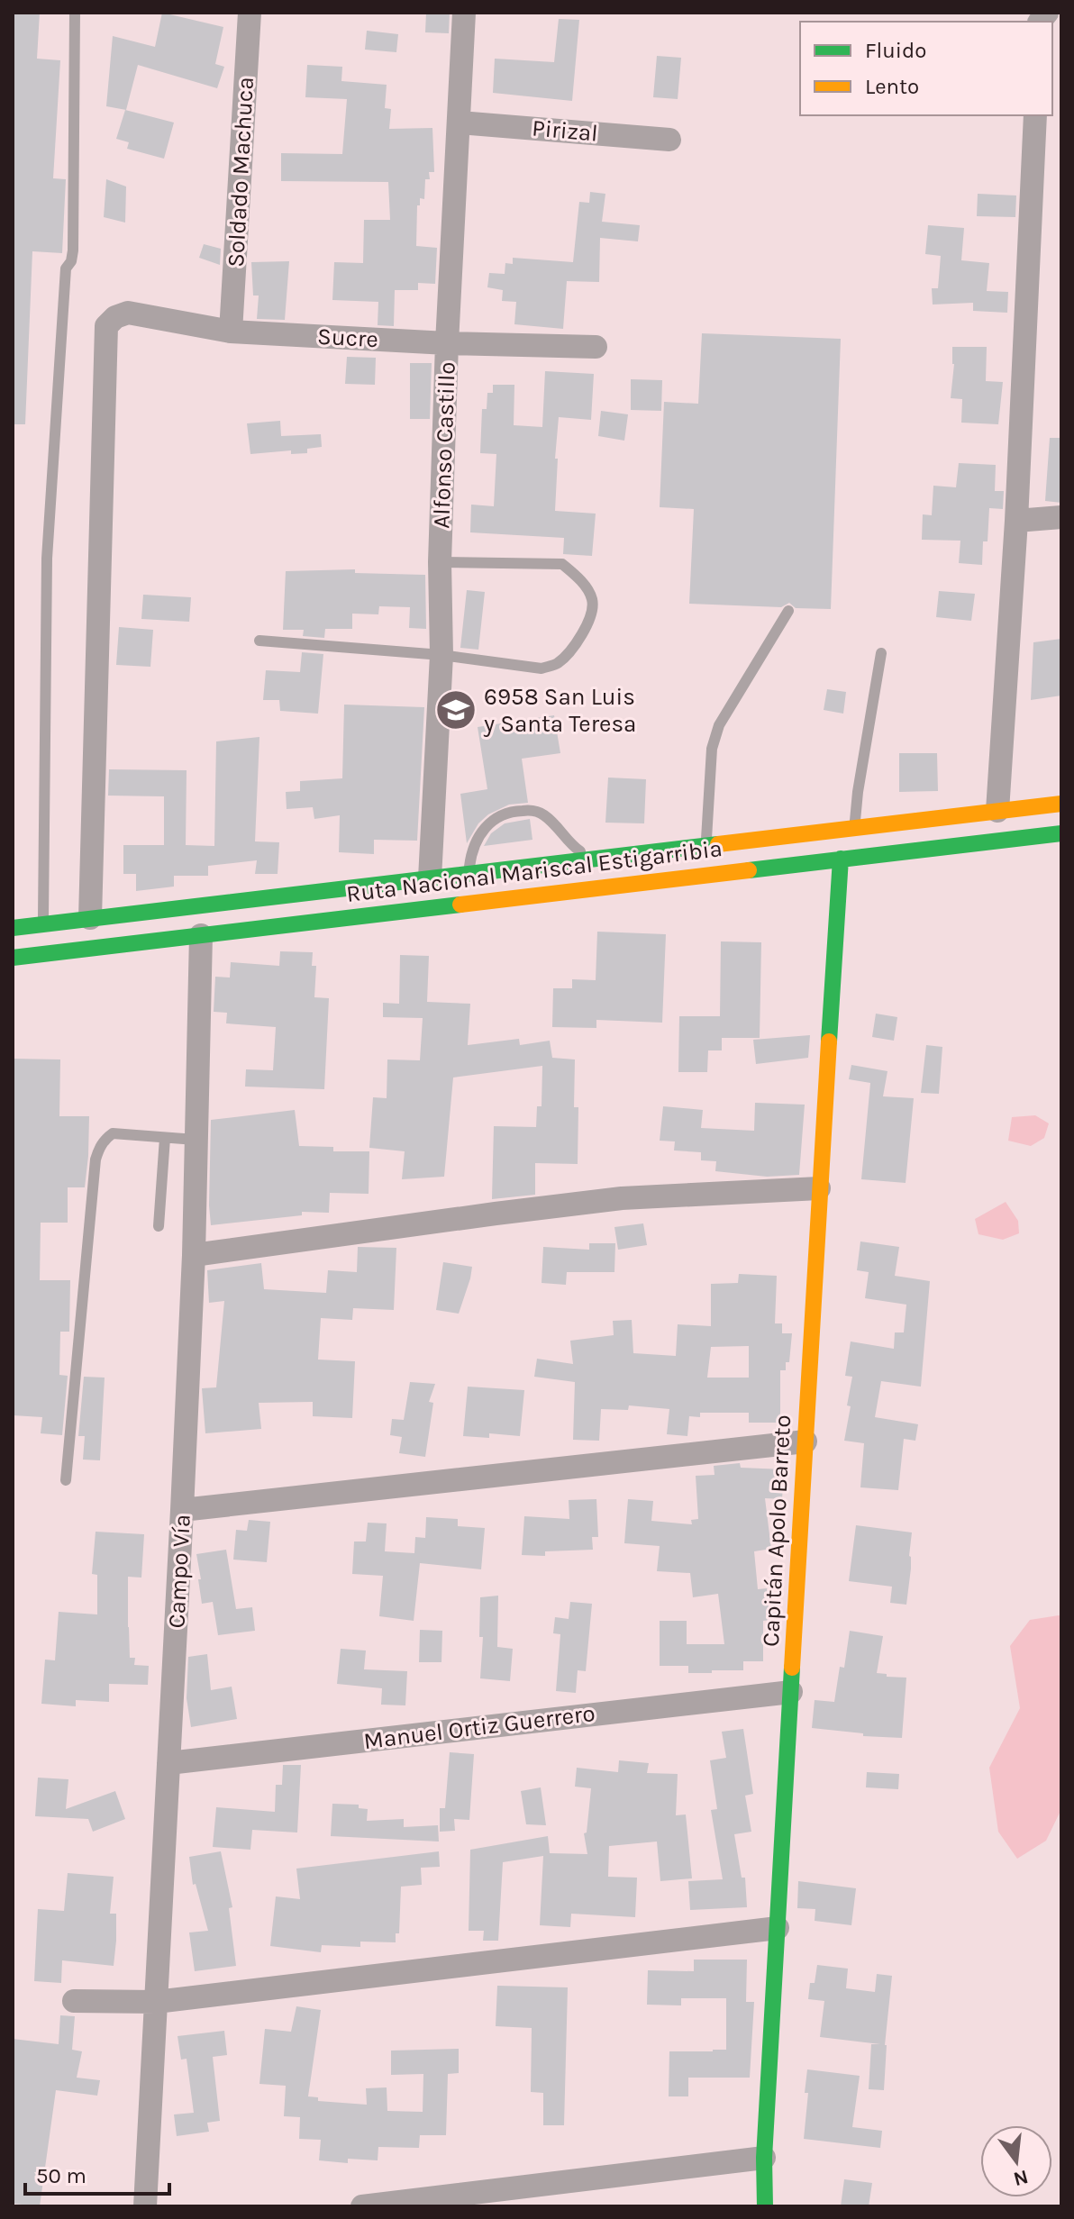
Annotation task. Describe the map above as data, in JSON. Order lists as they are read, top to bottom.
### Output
{
  "streets": {
    "main road": ["Ruta Nacional Mariscal Estigarribia", "Capitán Apolo Barreto"],
    "street": [
      "Pirizal",
      "Soldado Machuca",
      "Sucre",
      "Alfonso Castillo",
      "Campo Vía",
      "Manuel Ortiz Guerrero"
    ]
  },
  "crossings": [
    ["Pirizal", "Alfonso Castillo"],
    ["Soldado Machuca", "Sucre"],
    ["Sucre", "Alfonso Castillo"],
    ["Sucre", "Ruta Nacional Mariscal Estigarribia"],
    ["Alfonso Castillo", "Ruta Nacional Mariscal Estigarribia"],
    ["Ruta Nacional Mariscal Estigarribia", "Capitán Apolo Barreto"],
    ["Ruta Nacional Mariscal Estigarribia", "Campo Vía"],
    ["Capitán Apolo Barreto", "Manuel Ortiz Guerrero"],
    ["Campo Vía", "Manuel Ortiz Guerrero"]
  ],
  "places": {
    "school or university": ["6958 San Luis y Santa Teresa"]
  },
  "legend": ["Fluido", "Lento"],
  "scale_bar": "50 m",
  "north": "bottom"
}
